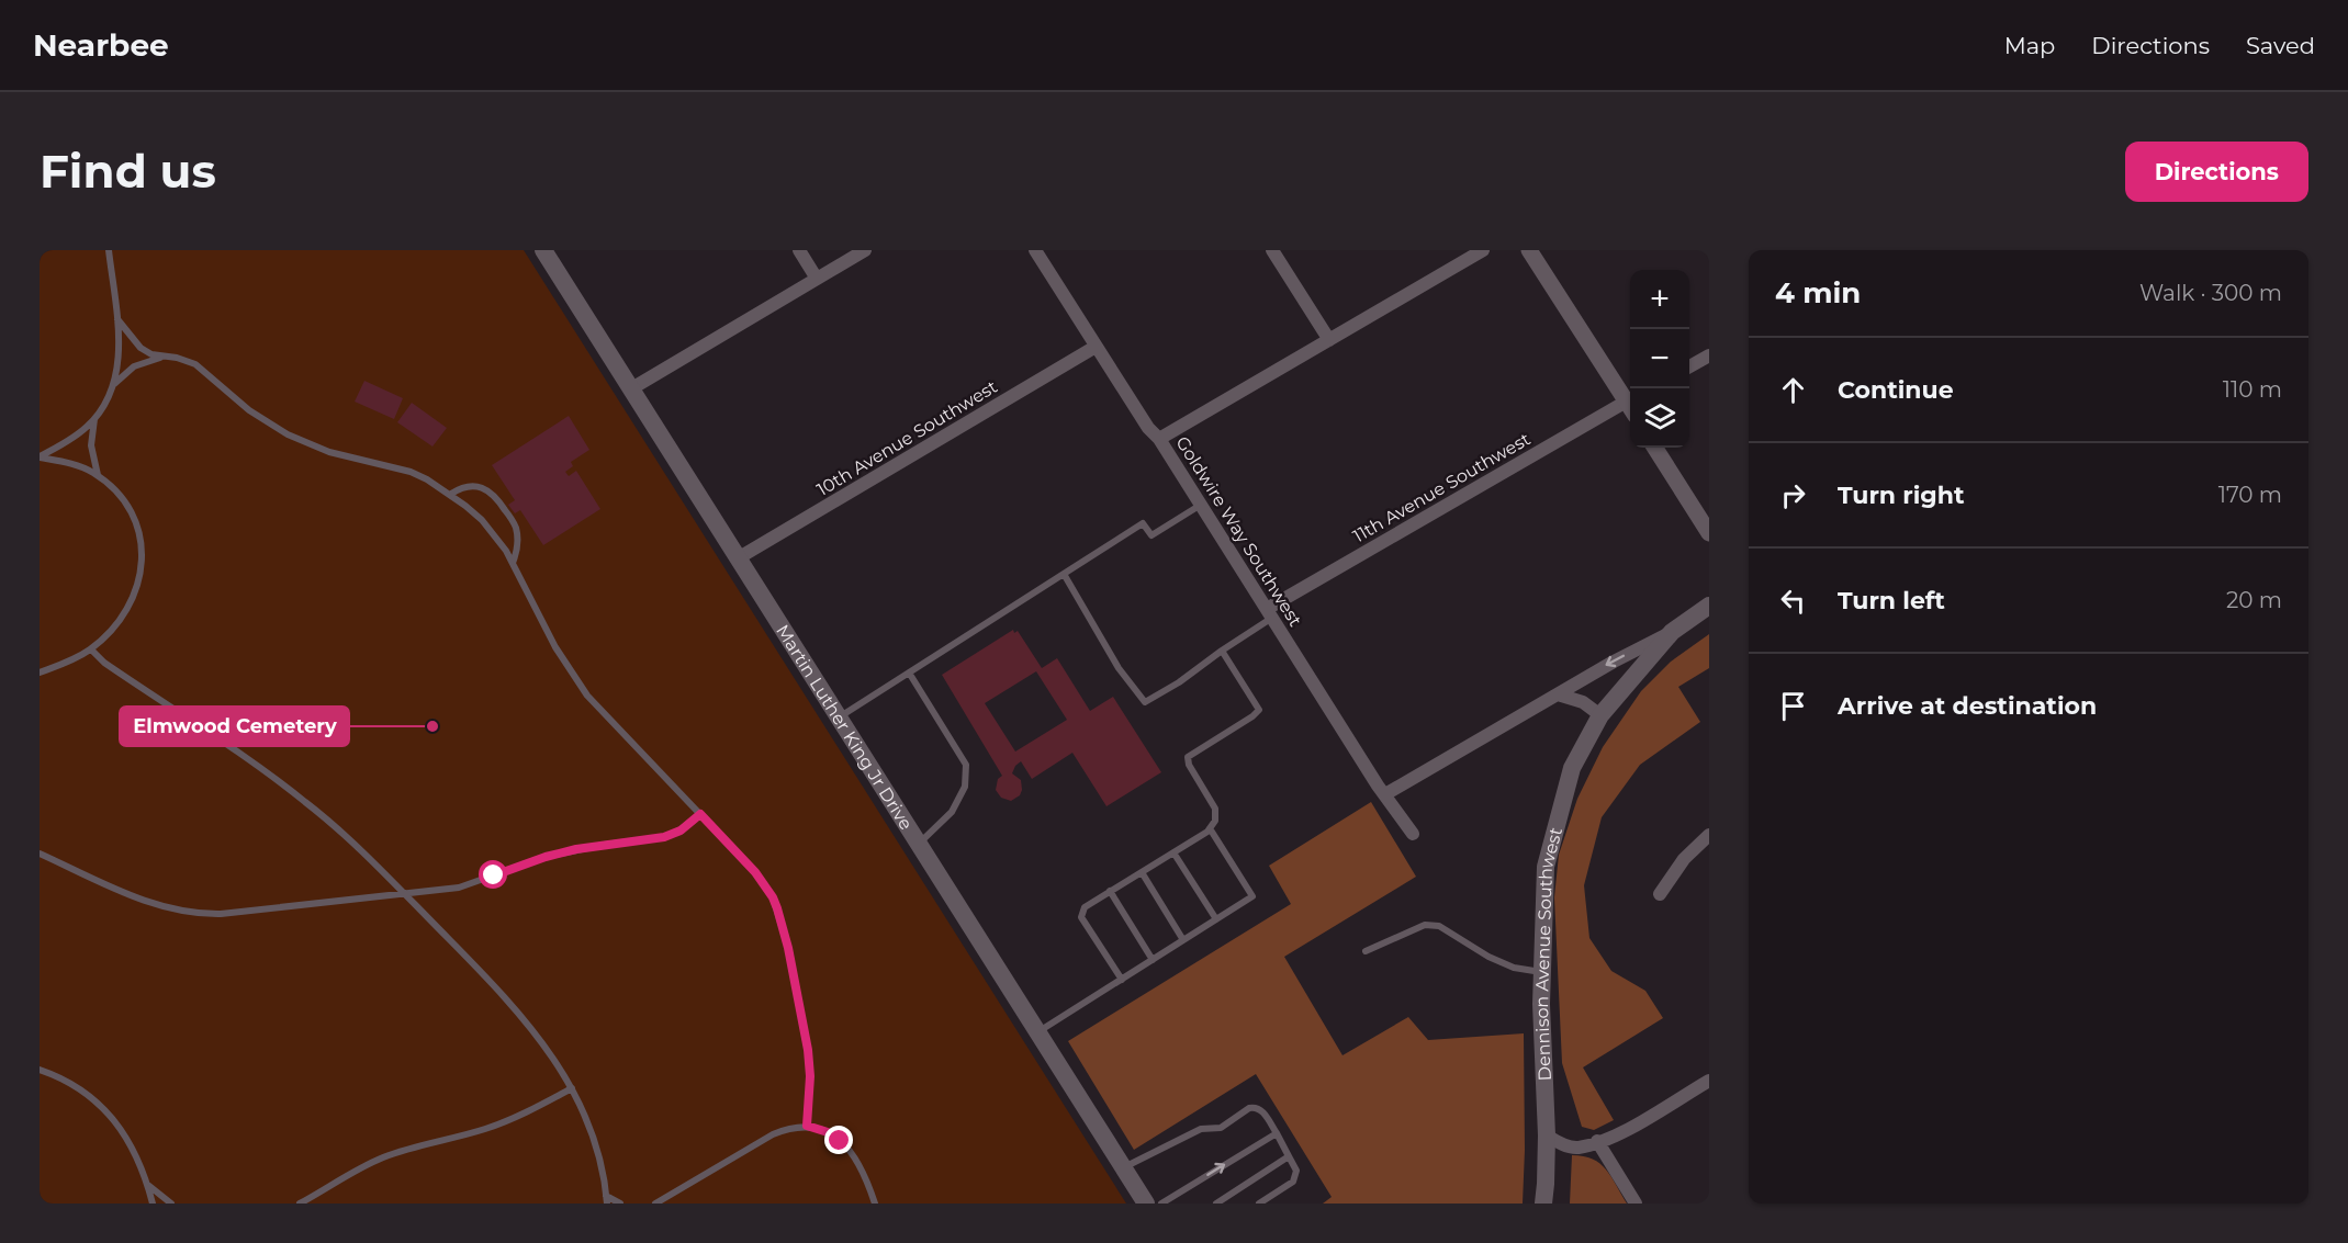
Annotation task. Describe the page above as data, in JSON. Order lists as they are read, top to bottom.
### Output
{
  "streets": {
    "main road": ["Martin Luther King Jr Drive", "Dennison Avenue Southwest"],
    "street": ["10th Avenue Southwest", "11th Avenue Southwest", "Goldwire Way Southwest"]
  },
  "crossings": [
    ["10th Avenue Southwest", "Goldwire Way Southwest"],
    ["10th Avenue Southwest", "Martin Luther King Jr Drive"],
    ["11th Avenue Southwest", "Goldwire Way Southwest"]
  ],
  "places": ["Elmwood Cemetery"],
  "page": {
    "header": "Nearbee",
    "nav": ["Map", "Directions", "Saved"],
    "buttons": "Directions",
    "title": "Find us",
    "heading": ["4 min", "Walk · 300 m"],
    "map_buttons": ["+", "−"],
    "list": [
      ["Continue", "110 m"],
      ["Turn right", "170 m"],
      ["Turn left", "20 m"],
      "Arrive at destination"
    ]
  }
}
